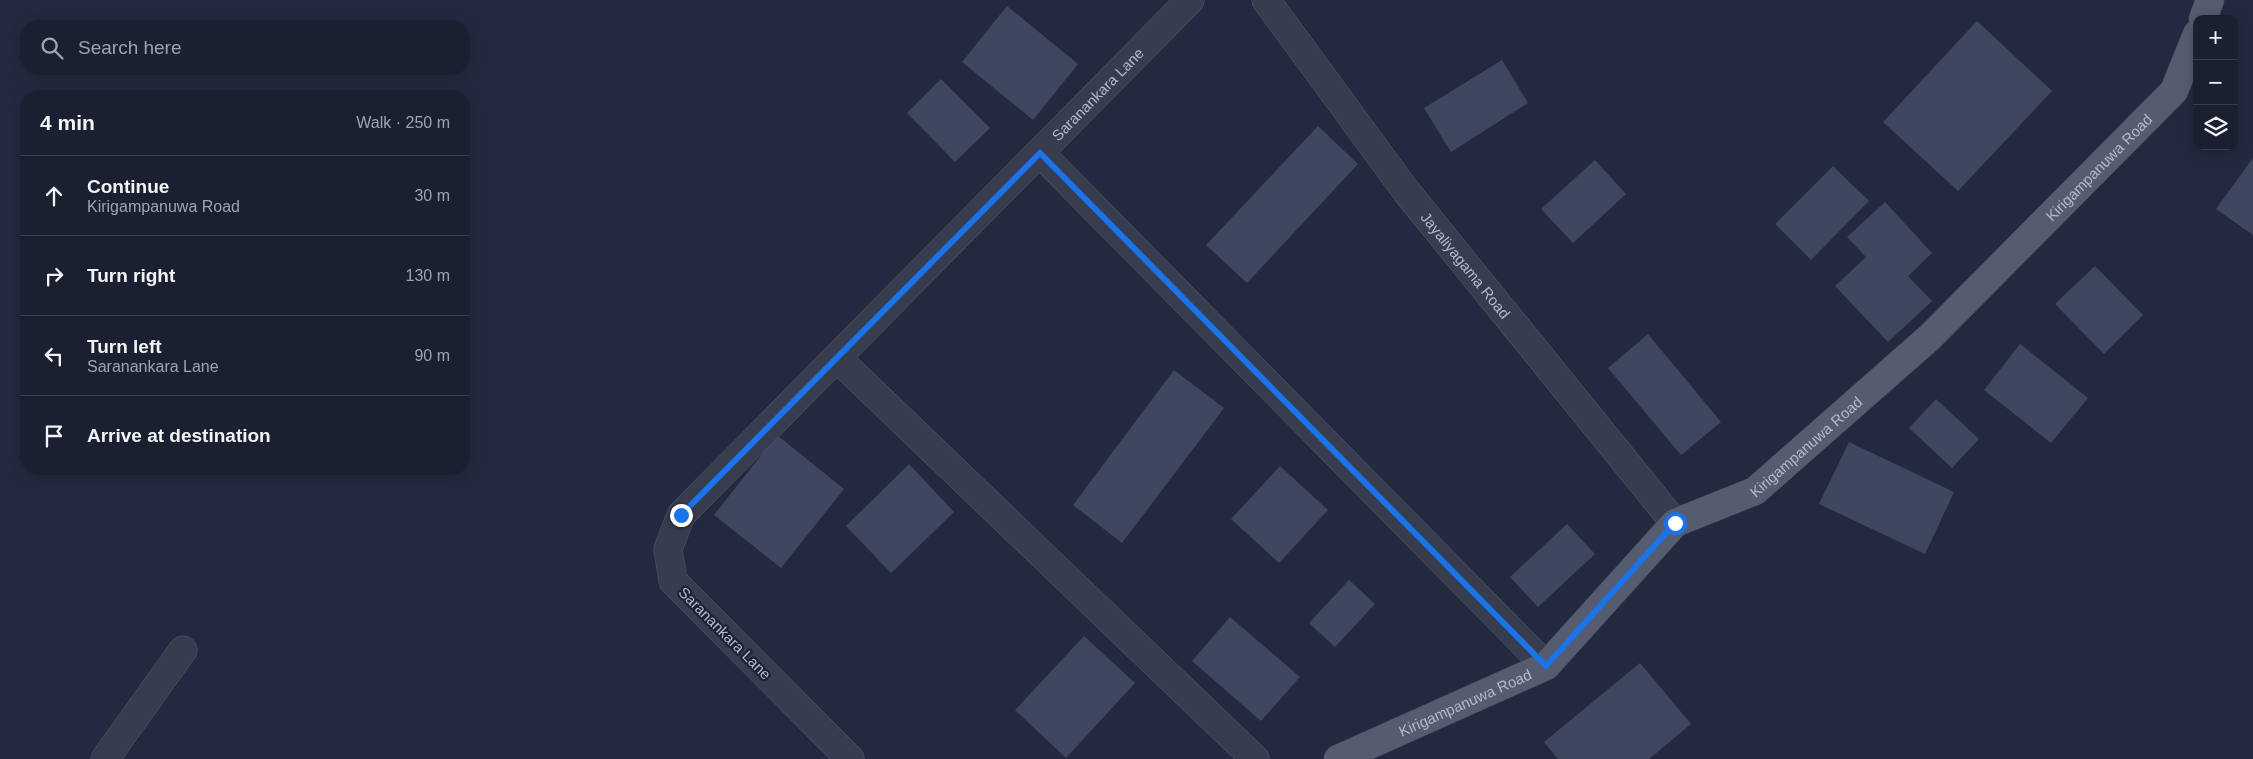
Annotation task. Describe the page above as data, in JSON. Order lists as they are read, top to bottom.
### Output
{
  "streets": {
    "main road": ["Kirigampanuwa Road"],
    "street": ["Saranankara Lane", "Jayaliyagama Road"]
  },
  "crossings": [
    ["Kirigampanuwa Road", "Jayaliyagama Road"]
  ],
  "page": {
    "map_buttons": ["+", "−"],
    "search": "Search here",
    "heading": ["4 min", "Walk · 250 m"],
    "list": [
      ["Continue", "Kirigampanuwa Road", "30 m"],
      ["Turn right", "130 m"],
      ["Turn left", "Saranankara Lane", "90 m"],
      "Arrive at destination"
    ]
  }
}
